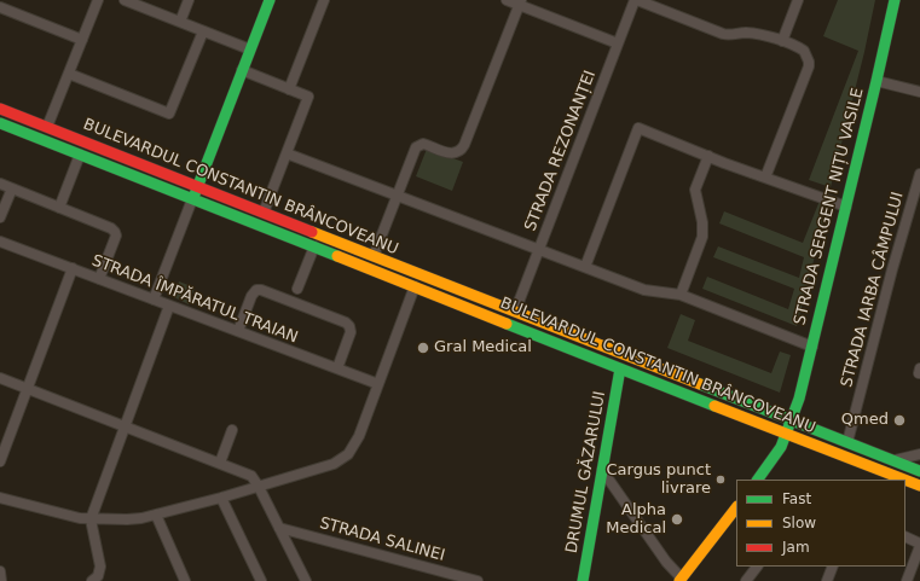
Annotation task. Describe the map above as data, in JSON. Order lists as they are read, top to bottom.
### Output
{
  "streets": {
    "main road": ["BULEVARDUL CONSTANTIN BRÂNCOVEANU", "STRADA SERGENT NIȚU VASILE", "DRUMUL GĂZARULUI"],
    "street": [
      "STRADA REZONANȚEI",
      "STRADA IARBA CÂMPULUI",
      "STRADA ÎMPĂRATUL TRAIAN",
      "STRADA SALINEI"
    ]
  },
  "crossings": [
    ["STRADA REZONANȚEI", "BULEVARDUL CONSTANTIN BRÂNCOVEANU"],
    ["BULEVARDUL CONSTANTIN BRÂNCOVEANU", "STRADA SERGENT NIȚU VASILE"],
    ["BULEVARDUL CONSTANTIN BRÂNCOVEANU", "STRADA IARBA CÂMPULUI"],
    ["BULEVARDUL CONSTANTIN BRÂNCOVEANU", "DRUMUL GĂZARULUI"]
  ],
  "places": [
    "Gral Medical",
    "Qmed",
    "Cargus punct livrare",
    "Alpha Medical"
  ],
  "legend": ["Fast", "Slow", "Jam"]
}
